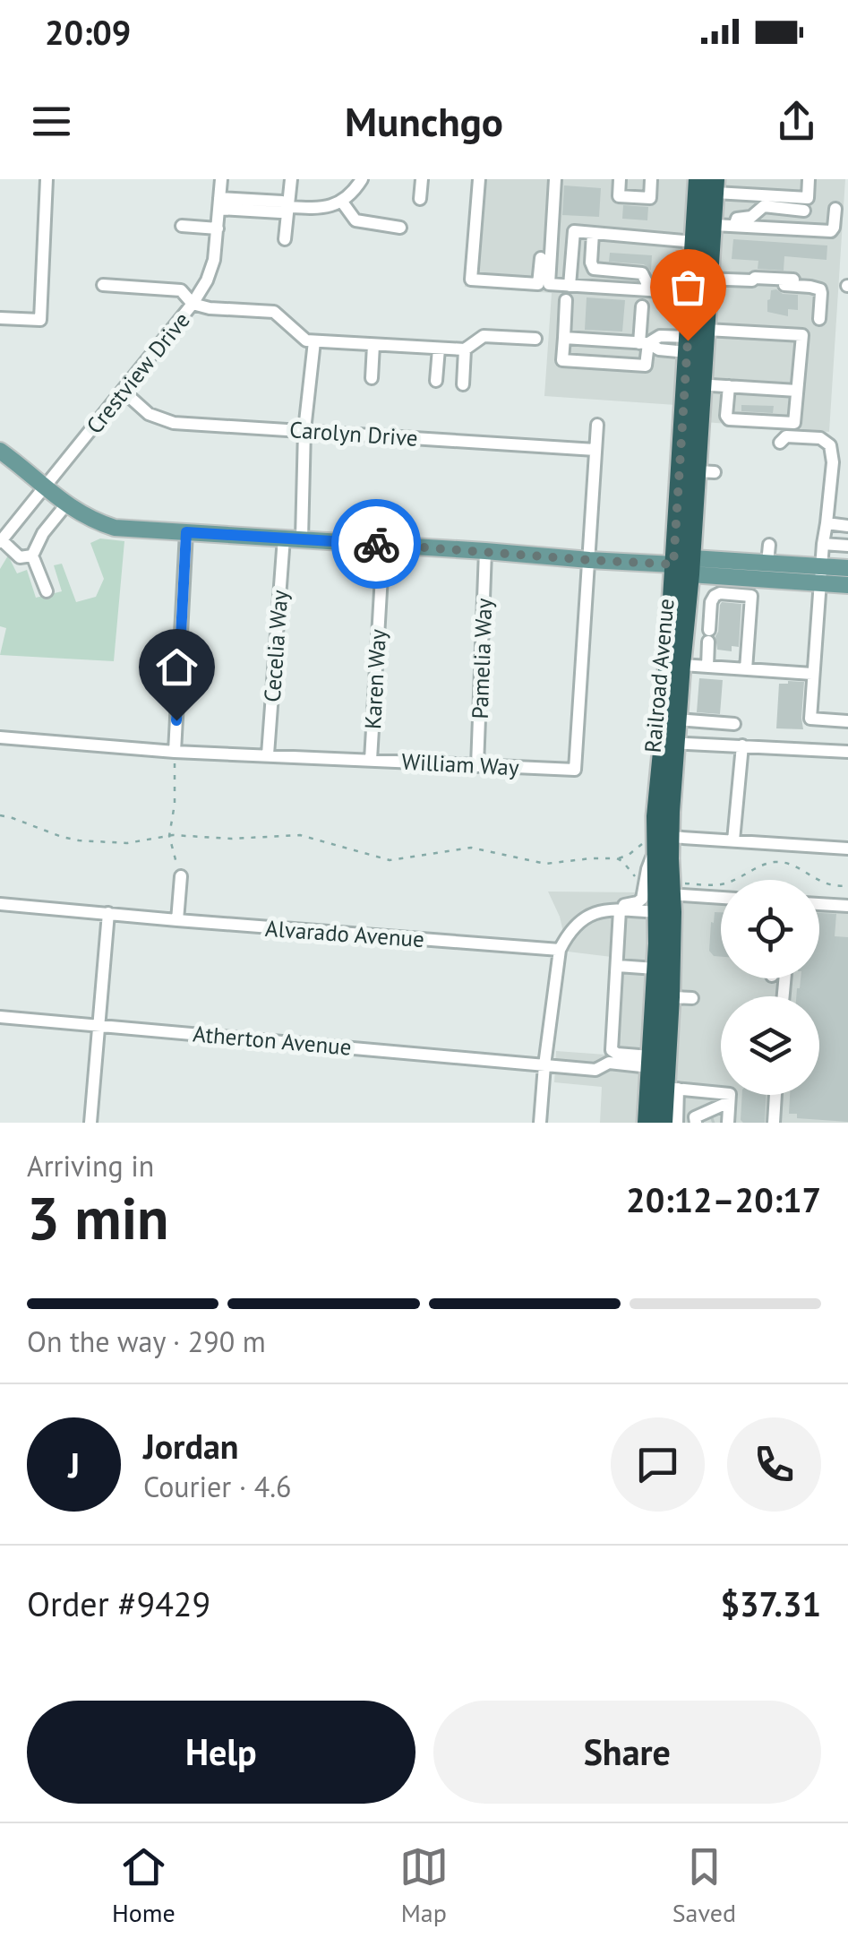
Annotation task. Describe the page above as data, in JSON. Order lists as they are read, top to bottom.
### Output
{
  "streets": {
    "highway": ["Railroad Avenue"],
    "street": [
      "Crestview Drive",
      "Carolyn Drive",
      "Cecelia Way",
      "Pamelia Way",
      "Karen Way",
      "William Way",
      "Alvarado Avenue",
      "Atherton Avenue"
    ]
  },
  "crossings": [
    ["Crestview Drive", "Carolyn Drive"],
    ["Carolyn Drive", "William Way"],
    ["Cecelia Way", "William Way"],
    ["Pamelia Way", "William Way"],
    ["Railroad Avenue", "Atherton Avenue"],
    ["Karen Way", "William Way"]
  ],
  "page": {
    "status": "20:09",
    "header": "Munchgo",
    "heading": ["3 min", "Arriving in", "20:12–20:17"],
    "panel": [
      "Jordan",
      "Courier · 4.6",
      "Order #9429",
      "$37.31"
    ],
    "bar": "On the way · 290 m",
    "round": "J",
    "buttons": ["Help", "Share"],
    "tabs": ["Home", "Map", "Saved"]
  }
}
